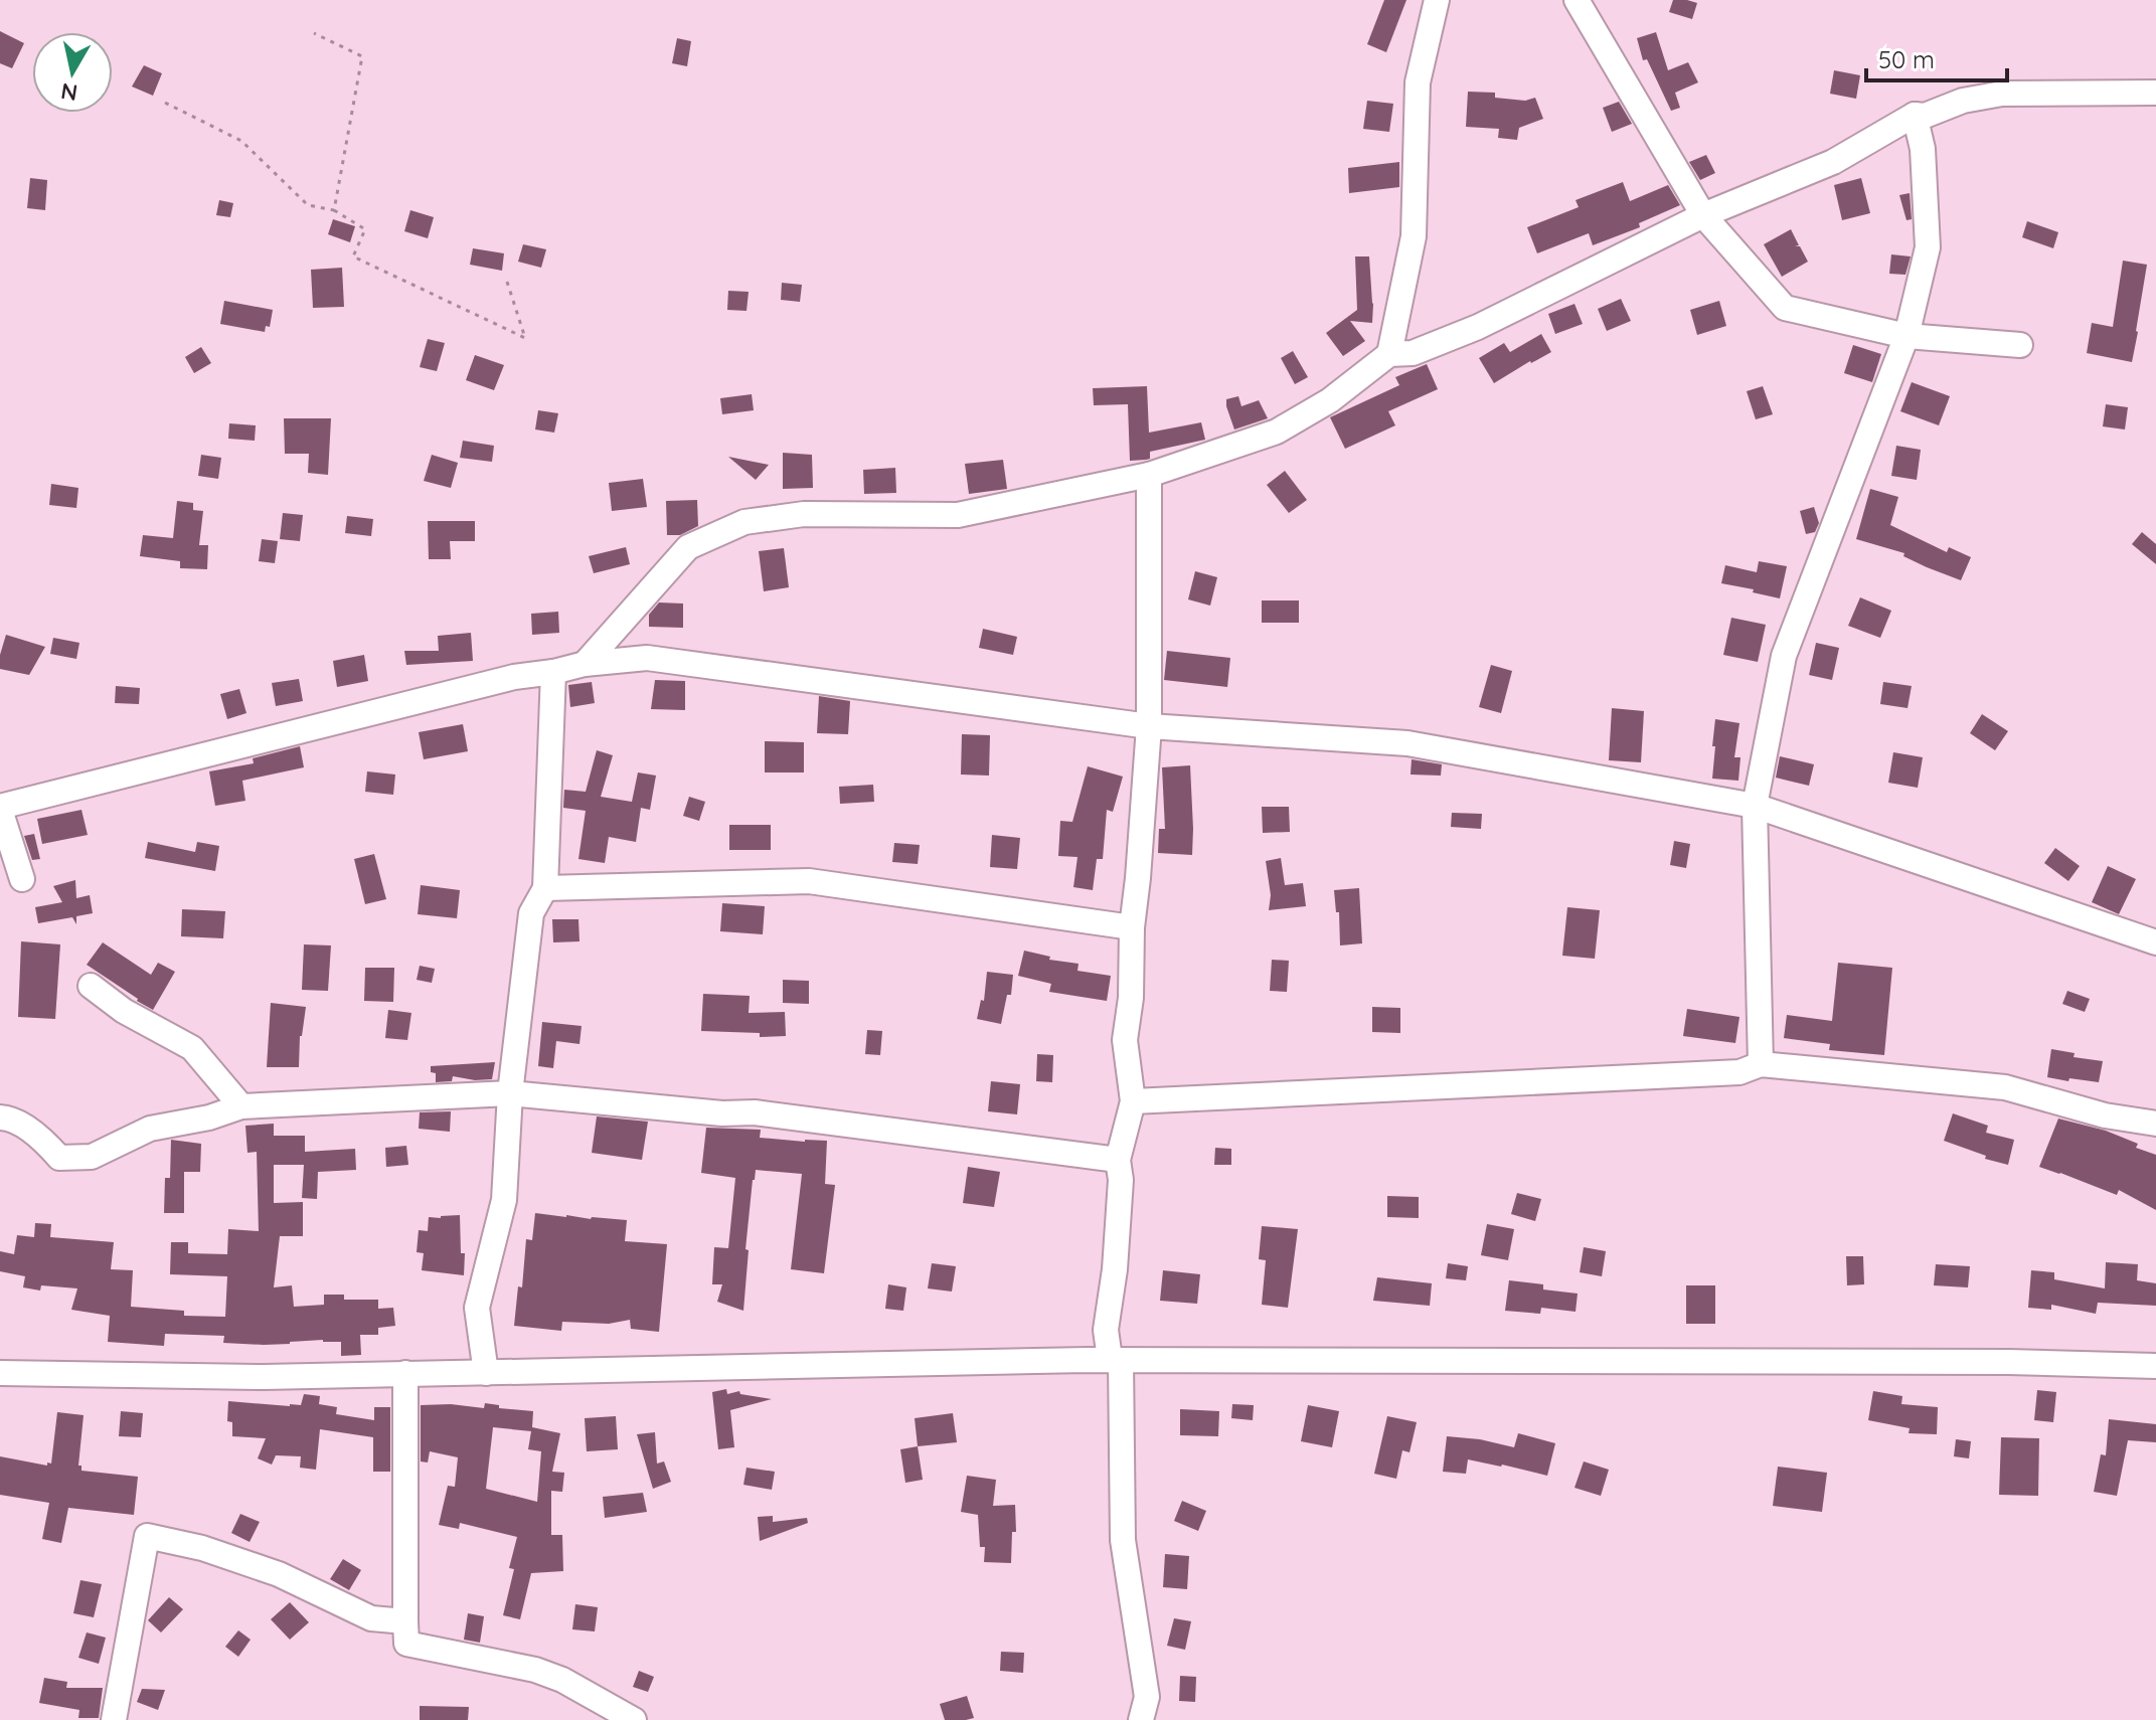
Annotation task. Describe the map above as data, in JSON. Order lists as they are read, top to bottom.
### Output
{
  "scale_bar": "50 m",
  "north": "bottom"
}
